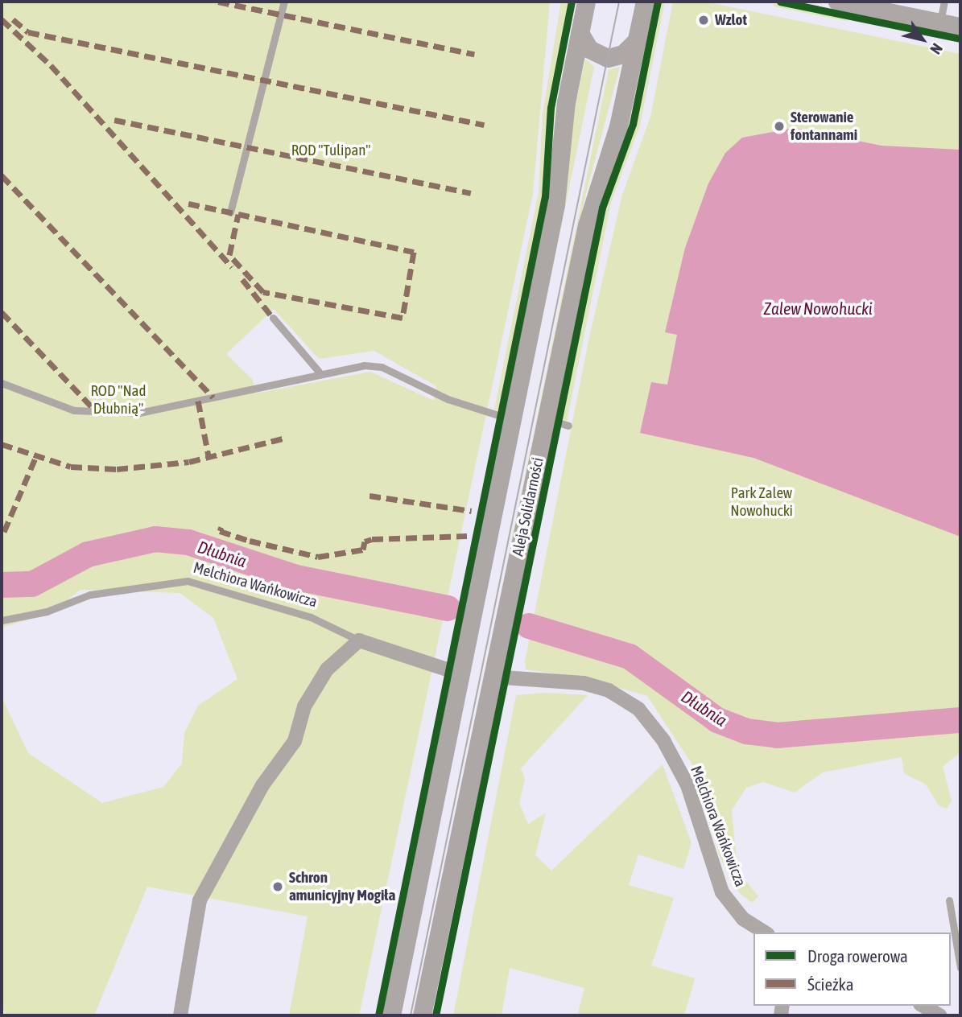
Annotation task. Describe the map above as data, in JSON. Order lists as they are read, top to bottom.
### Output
{
  "streets": {
    "street": ["Aleja Solidarności", "Melchiora Wańkowicza"]
  },
  "crossings": [
    ["Aleja Solidarności", "Melchiora Wańkowicza"]
  ],
  "water": ["Zalew Nowohucki", "Dłubnia"],
  "parks": ["ROD \"Tulipan\"", "ROD \"Nad Dłubnią\"", "Park Zalew Nowohucki"],
  "places": ["Wzlot", "Sterowanie fontannami", "Schron amunicyjny Mogiła"],
  "legend": ["Droga rowerowa", "Ścieżka"],
  "north": "bottom right"
}
